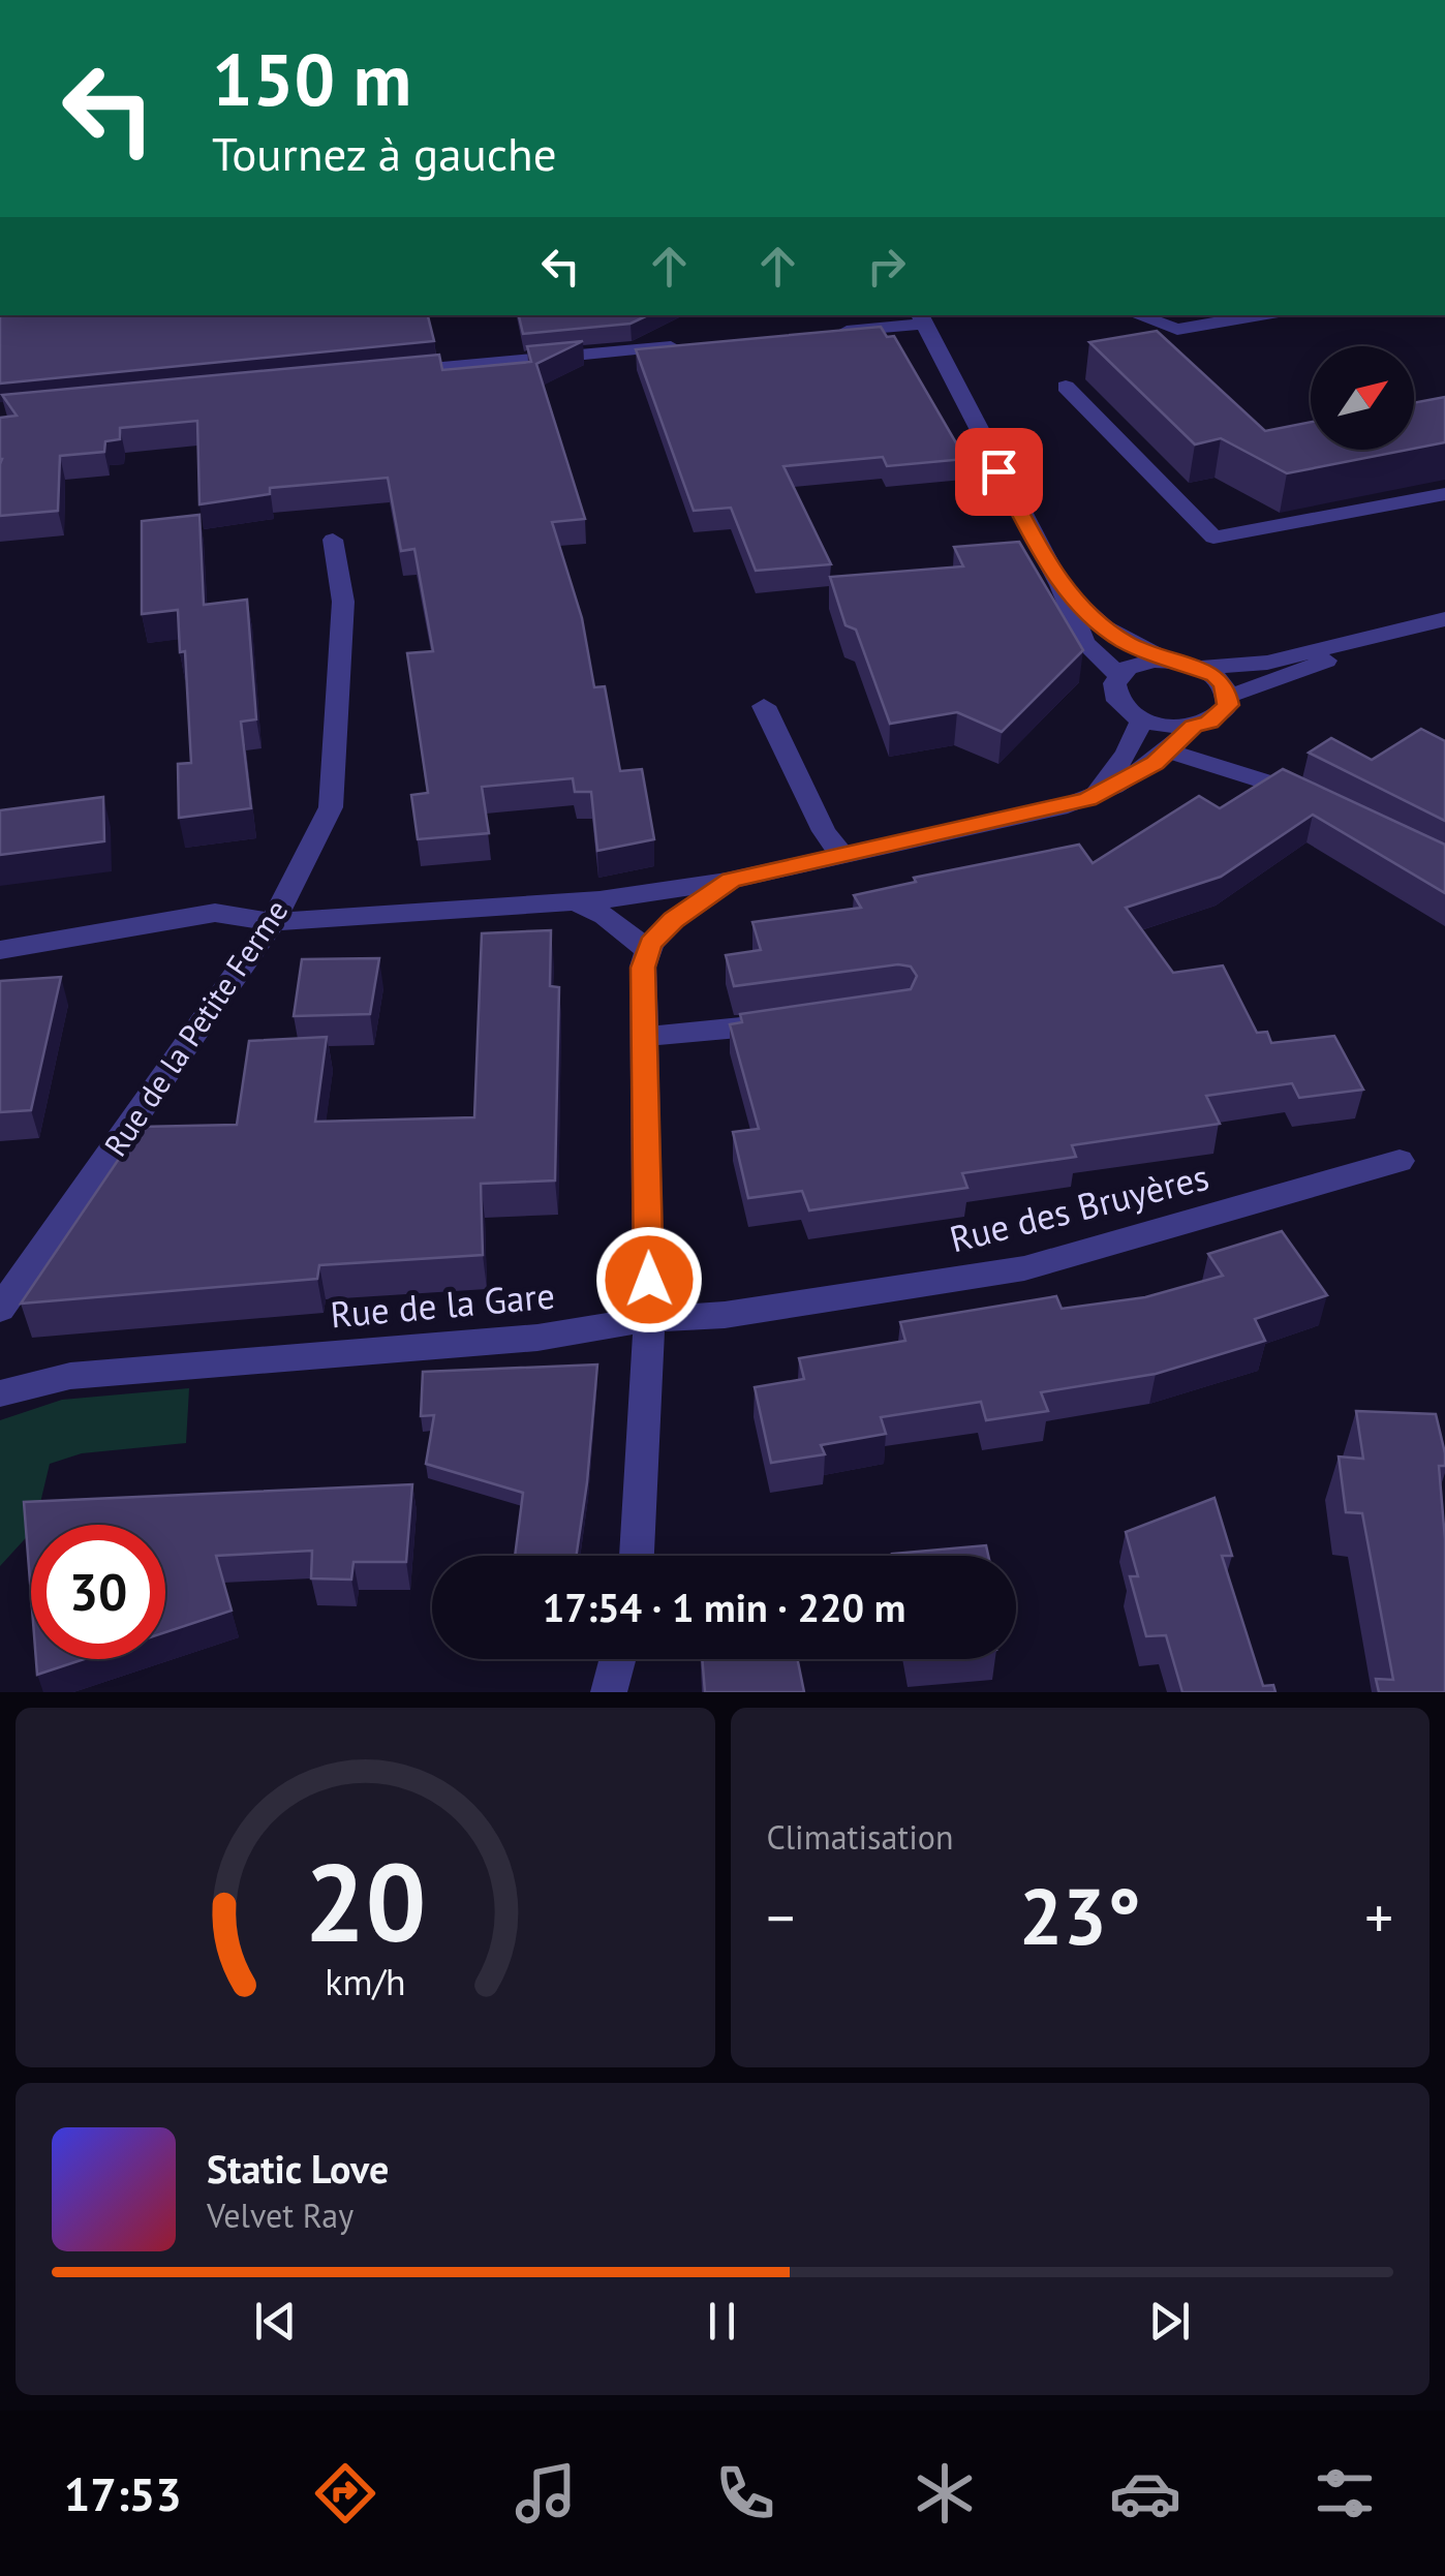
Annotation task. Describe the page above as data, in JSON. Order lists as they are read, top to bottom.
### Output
{
  "streets": {
    "street": ["Rue de la Petite Ferme", "Rue des Bruyères", "Rue de la Gare"]
  },
  "crossings": [
    ["Rue des Bruyères", "Rue de la Gare"]
  ],
  "north": "top right",
  "page": {
    "turn": ["150 m", "Tournez à gauche"],
    "limit": "30",
    "trip": "17:54 · 1 min · 220 m",
    "tile": "Climatisation",
    "heat": ["−", "23°", "+"],
    "song": ["Static Love", "Velvet Ray"],
    "tabs": "17:53",
    "gauge": ["20", "km/h"]
  }
}
